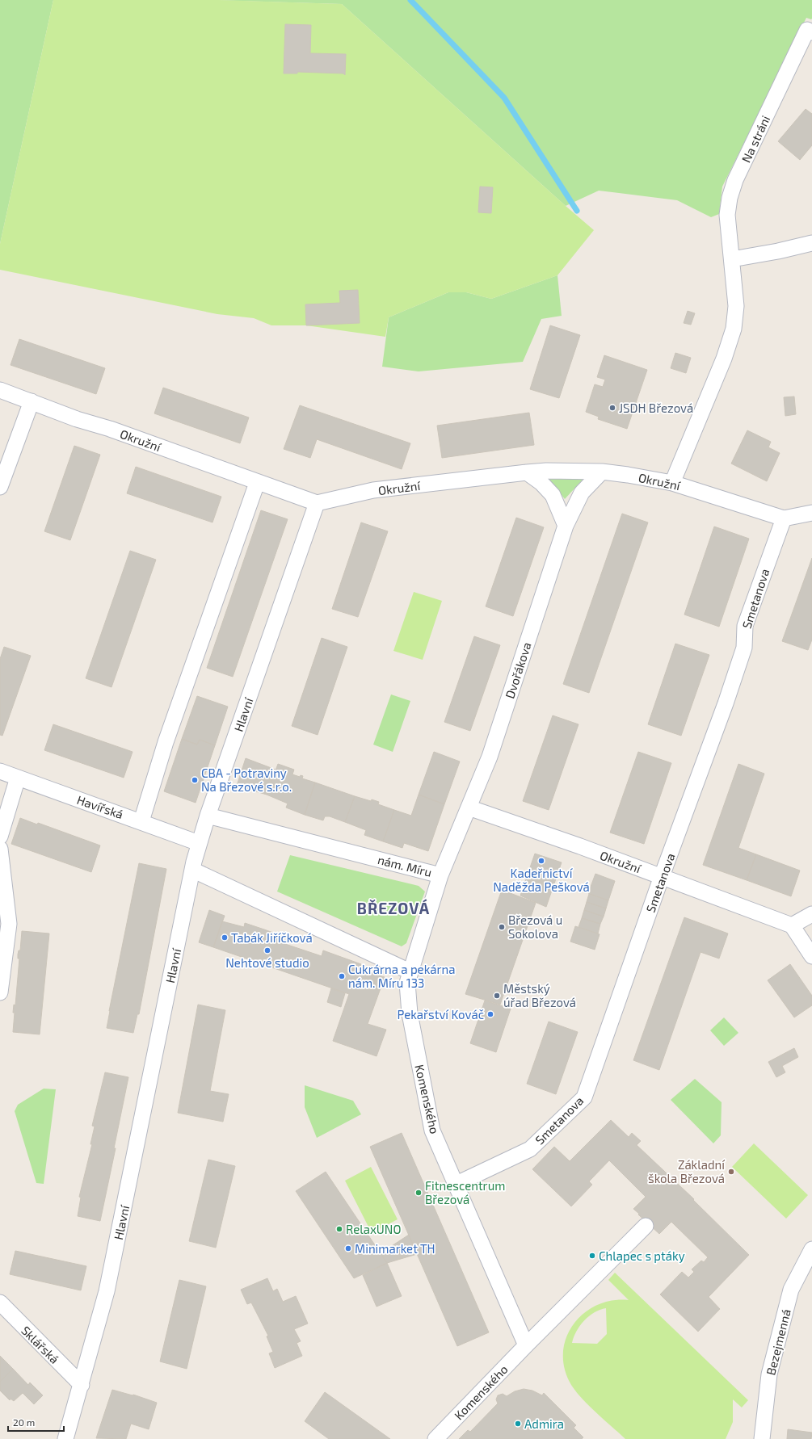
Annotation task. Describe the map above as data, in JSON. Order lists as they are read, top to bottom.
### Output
{
  "streets": {
    "street": [
      "Na stráni",
      "Okružní",
      "Smetanova",
      "Dvořákova",
      "Hlavní",
      "Havířská",
      "nám. Míru",
      "Komenského",
      "Bezejmenná",
      "Sklářská"
    ]
  },
  "crossings": [
    ["Na stráni", "Okružní"],
    ["Okružní", "Smetanova"],
    ["Okružní", "Dvořákova"],
    ["Okružní", "Hlavní"],
    ["Smetanova", "Komenského"],
    ["Dvořákova", "nám. Míru"],
    ["Hlavní", "Havířská"],
    ["Hlavní", "nám. Míru"],
    ["Hlavní", "Sklářská"],
    ["nám. Míru", "Komenského"]
  ],
  "districts": ["BŘEZOVÁ"],
  "places": [
    "JSDH Březová",
    "CBA - Potraviny Na Březové s.r.o.",
    "Kadeřnictví Naděžda Pešková",
    "Březová u Sokolova",
    "Tabák Jiříčková",
    "Nehtové studio",
    "Cukrárna a pekárna nám. Míru 133",
    "Městský úřad Březová",
    "Pekařství Kováč",
    "Základní škola Březová",
    "Fitnescentrum Březová",
    "RelaxUNO",
    "Minimarket TH",
    "Chlapec s ptáky",
    "Admira"
  ],
  "scale_bar": "20 m"
}
